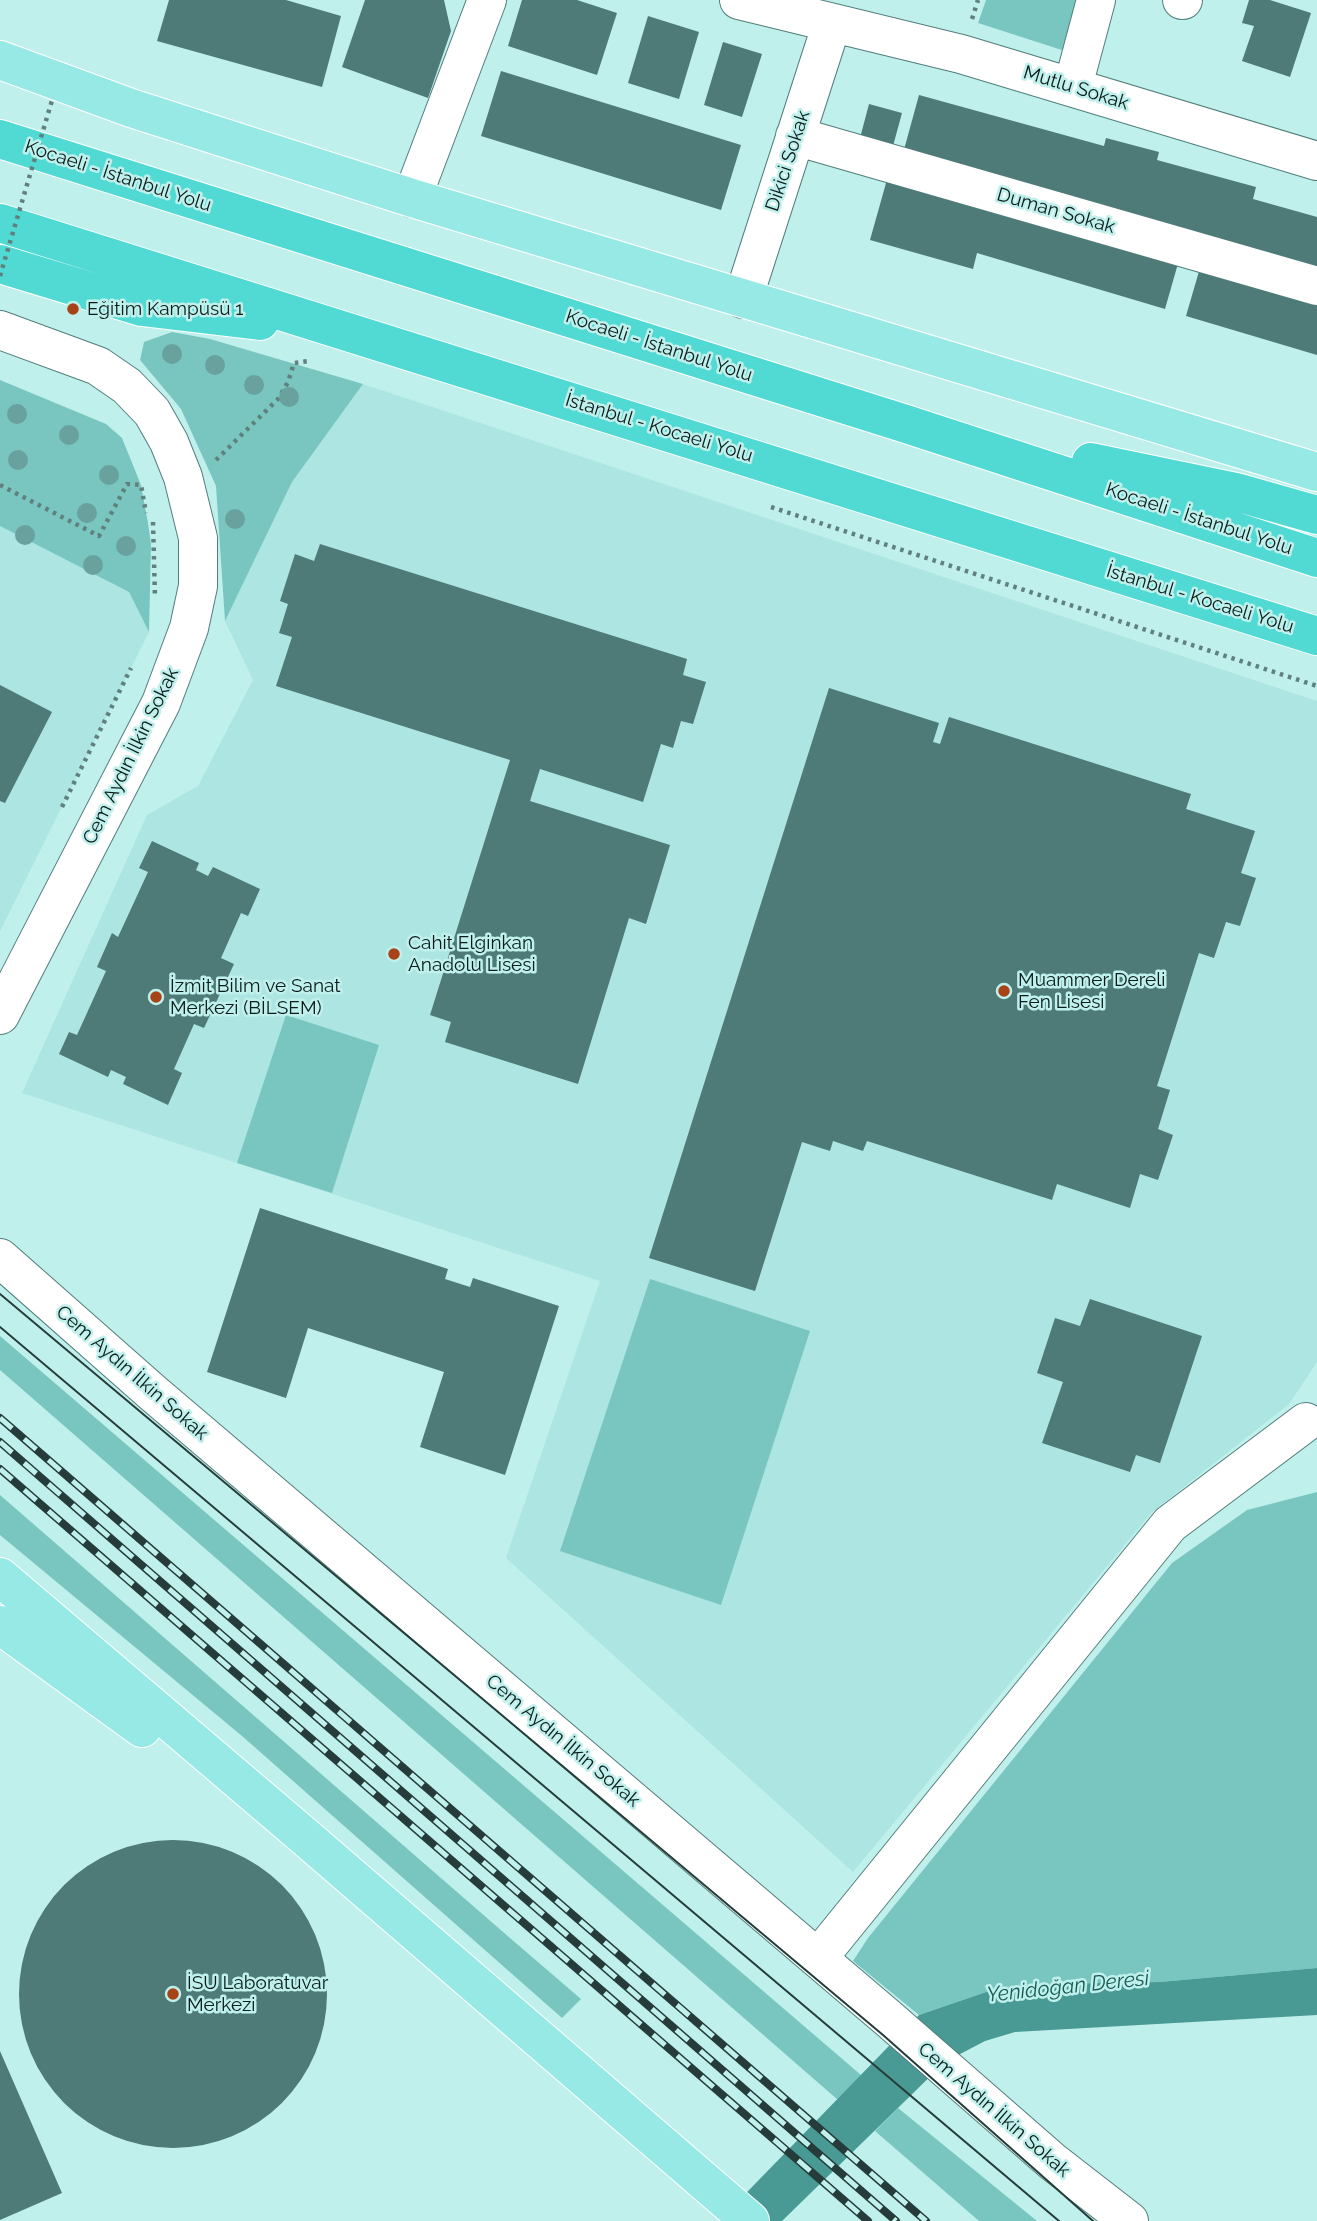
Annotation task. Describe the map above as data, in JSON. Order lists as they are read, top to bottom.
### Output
{
  "streets": {
    "highway": ["Kocaeli - İstanbul Yolu", "İstanbul - Kocaeli Yolu"],
    "street": [
      "Mutlu Sokak",
      "Dikici Sokak",
      "Duman Sokak",
      "Cem Aydın İlkin Sokak"
    ]
  },
  "crossings": [
    ["Mutlu Sokak", "Dikici Sokak"],
    ["Dikici Sokak", "Duman Sokak"]
  ],
  "water": ["Yenidoğan Deresi"],
  "places": [
    "Eğitim Kampüsü 1",
    "Cahit Elginkan Anadolu Lisesi",
    "Muammer Dereli Fen Lisesi",
    "İzmit Bilim ve Sanat Merkezi (BİLSEM)",
    "İSU Laboratuvar Merkezi"
  ]
}
